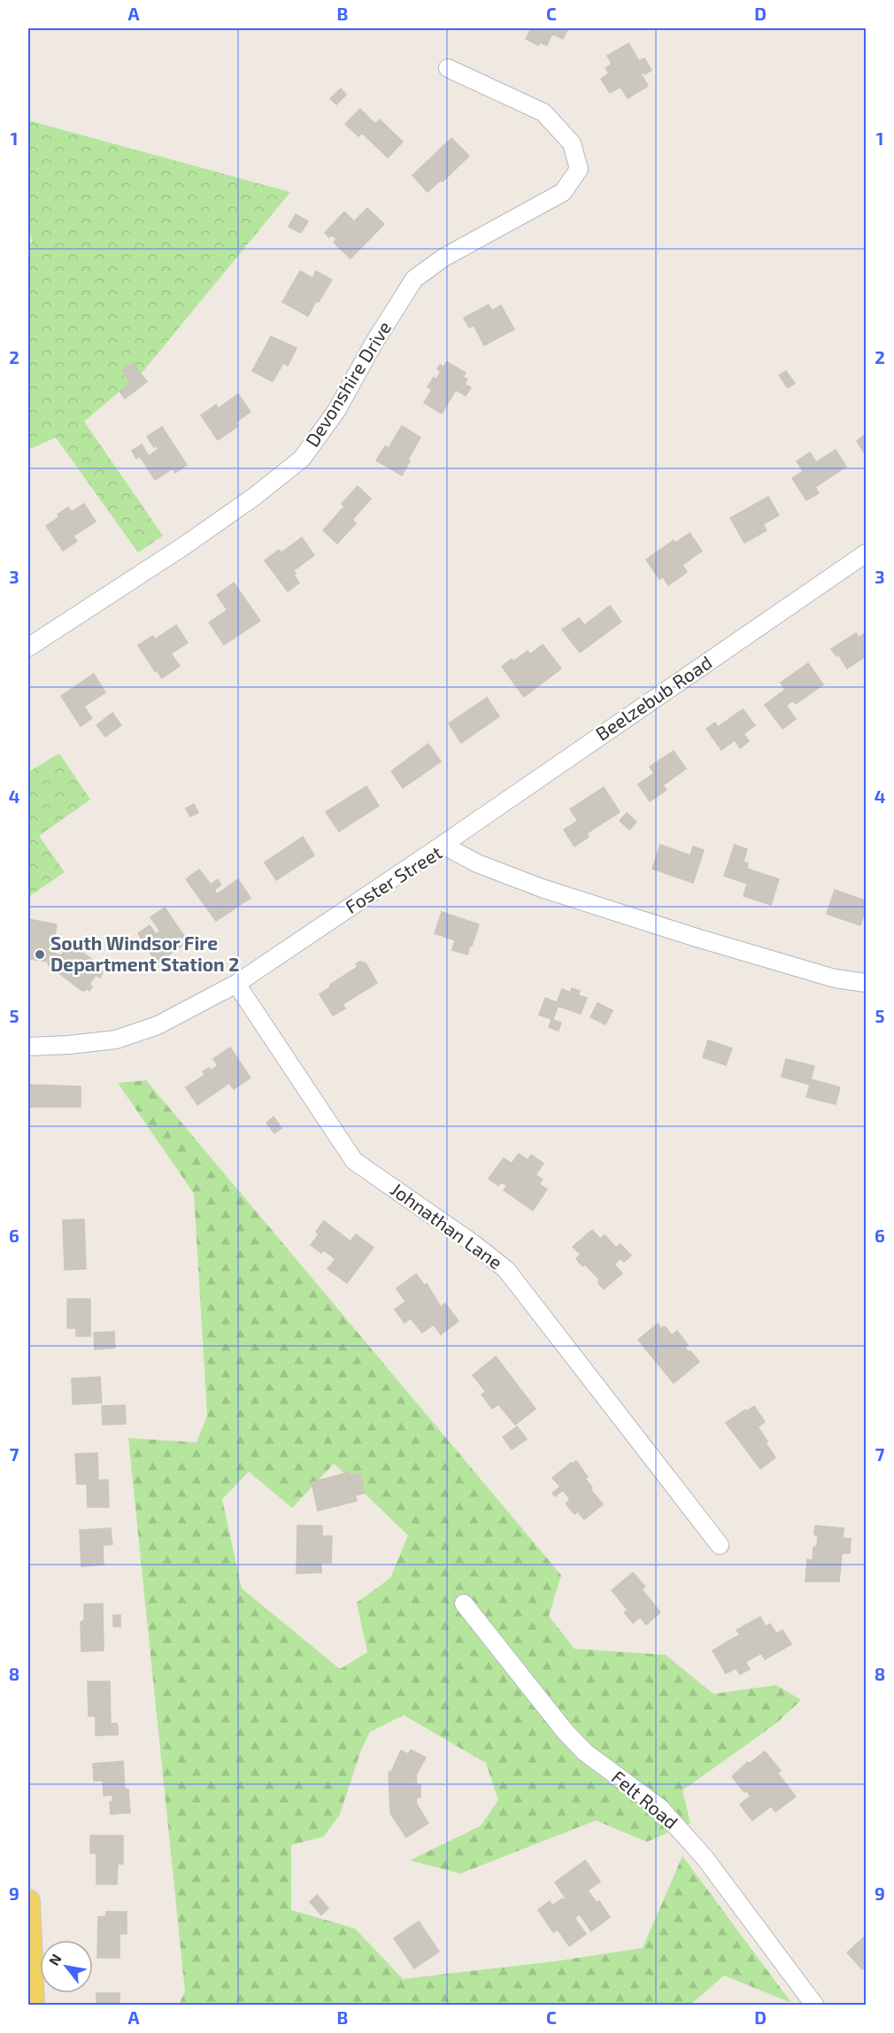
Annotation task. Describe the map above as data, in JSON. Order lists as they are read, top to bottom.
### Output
{
  "streets": {
    "street": [
      "Devonshire Drive",
      "Beelzebub Road",
      "Foster Street",
      "Johnathan Lane",
      "Felt Road"
    ]
  },
  "crossings": [
    ["Beelzebub Road", "Foster Street"],
    ["Foster Street", "Johnathan Lane"]
  ],
  "places": ["South Windsor Fire Department Station 2"],
  "north": "top left",
  "grid": {
    "columns": [
      "A",
      "B",
      "C",
      "D"
    ],
    "rows": [
      "1",
      "2",
      "3",
      "4",
      "5",
      "6",
      "7",
      "8",
      "9"
    ]
  }
}
